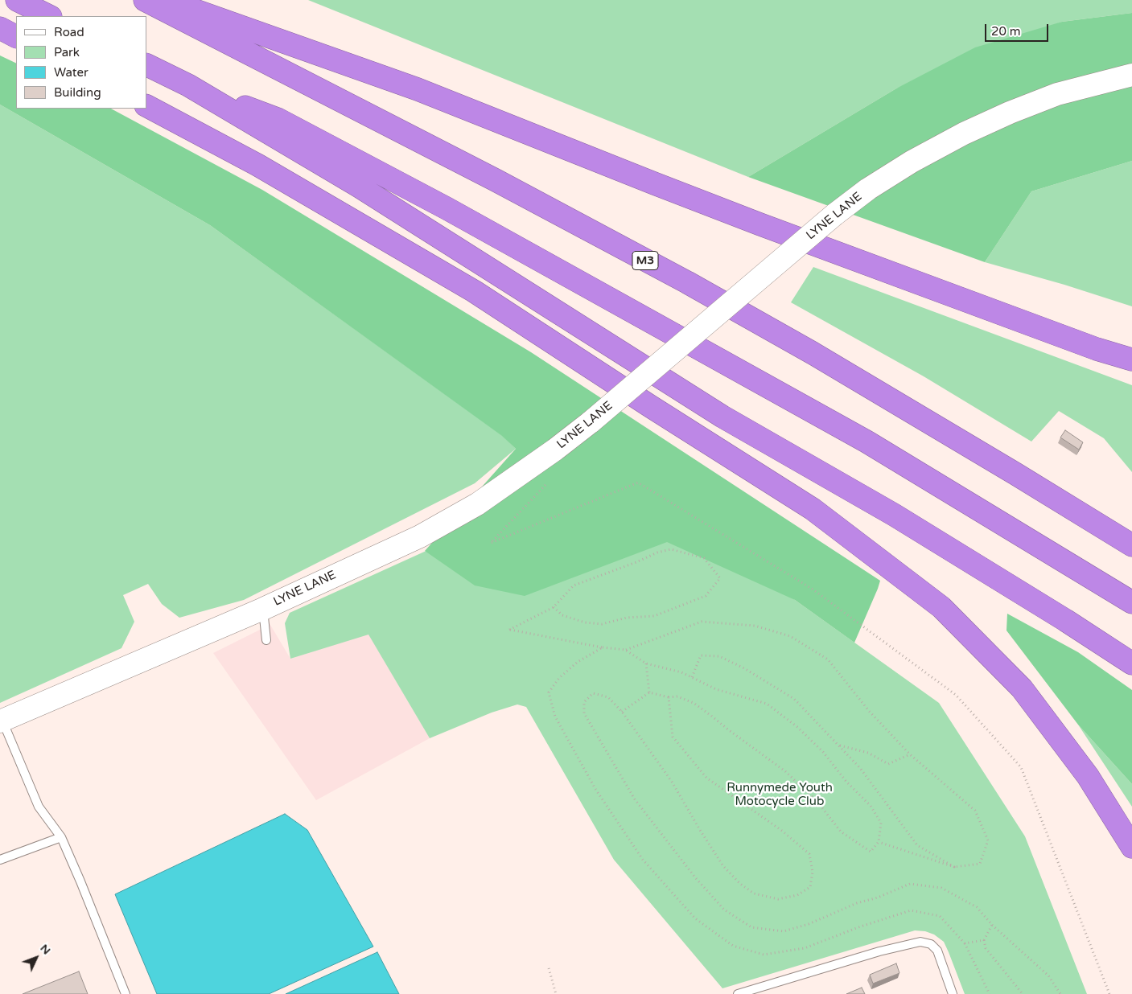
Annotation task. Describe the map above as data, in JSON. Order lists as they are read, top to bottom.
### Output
{
  "streets": {
    "highway": ["M3"],
    "street": ["LYNE LANE"]
  },
  "parks": ["Runnymede Youth Motocycle Club"],
  "legend": [
    "Road",
    "Park",
    "Water",
    "Building"
  ],
  "scale_bar": "20 m",
  "north": "top right"
}
